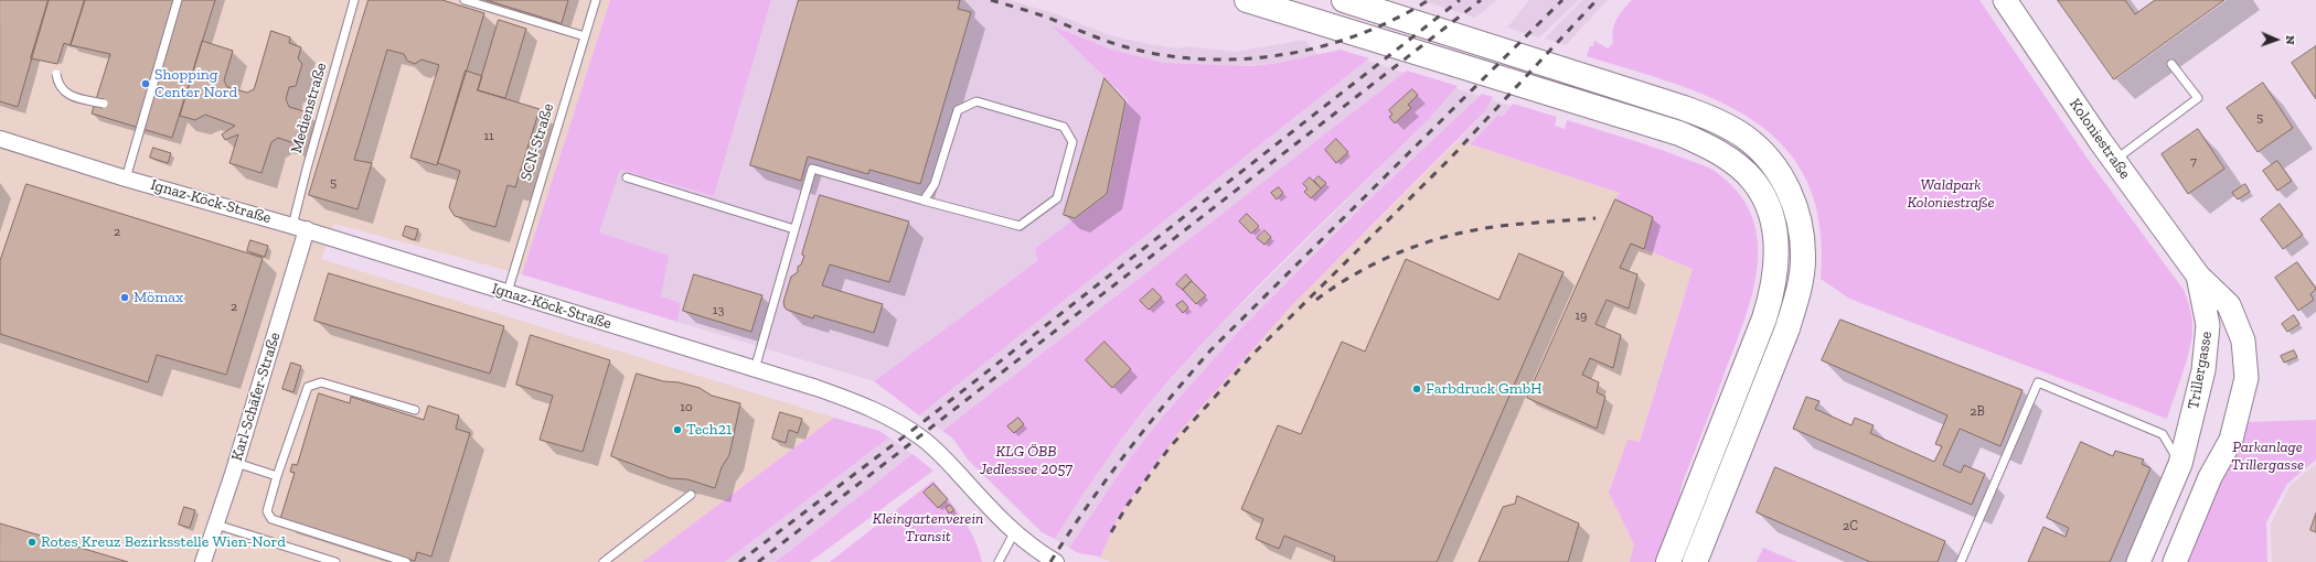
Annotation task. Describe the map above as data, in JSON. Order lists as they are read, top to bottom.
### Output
{
  "streets": {
    "street": [
      "Koloniestraße",
      "Ignaz-Köck-Straße",
      "Trillergasse",
      "Karl-Schäfer-Straße"
    ],
    "lane": ["Medienstraße", "SCN-Straße"]
  },
  "crossings": [
    ["Medienstraße", "Ignaz-Köck-Straße"],
    ["Medienstraße", "Karl-Schäfer-Straße"],
    ["Koloniestraße", "Trillergasse"],
    ["SCN-Straße", "Ignaz-Köck-Straße"],
    ["Ignaz-Köck-Straße", "Karl-Schäfer-Straße"]
  ],
  "parks": [
    "Waldpark Koloniestraße",
    "Parkanlage Trillergasse",
    "KLG ÖBB Jedlessee 2057",
    "Kleingartenverein Transit"
  ],
  "places": [
    "Shopping Center Nord",
    "Mömax",
    "Farbdruck GmbH",
    "Tech21",
    "Rotes Kreuz Bezirksstelle Wien-Nord"
  ],
  "house_numbers": [
    "5",
    "11",
    "7",
    "5",
    "2",
    "2",
    "13",
    "19",
    "10",
    "2B",
    "2C"
  ],
  "north": "right"
}
